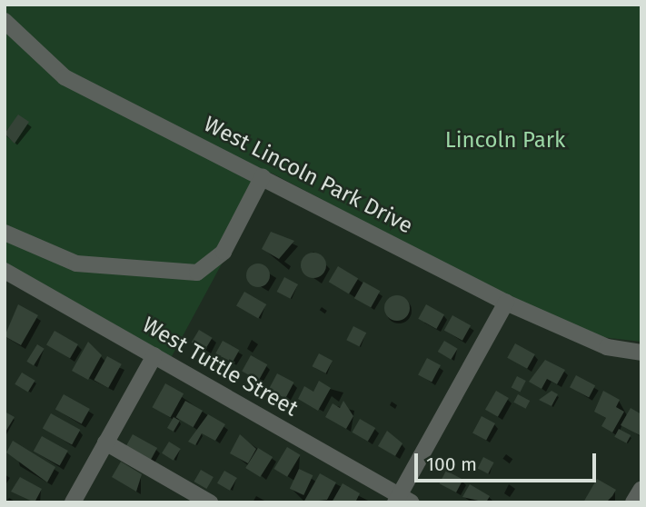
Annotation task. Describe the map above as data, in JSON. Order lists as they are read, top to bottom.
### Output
{
  "streets": {
    "street": ["West Lincoln Park Drive", "West Tuttle Street"]
  },
  "parks": ["Lincoln Park"],
  "scale_bar": "100 m"
}
